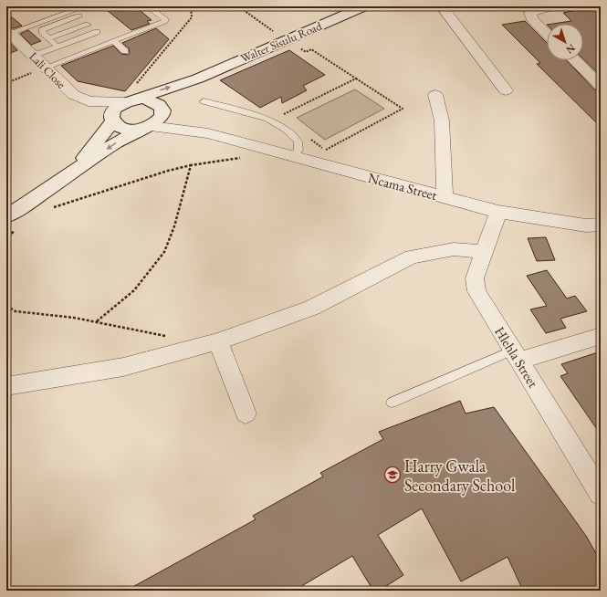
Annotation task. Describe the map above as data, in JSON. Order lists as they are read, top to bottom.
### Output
{
  "streets": {
    "street": [
      "Walter Sisulu Road",
      "Lali Close",
      "Ncama Street",
      "Hlehla Street"
    ]
  },
  "crossings": [
    ["Walter Sisulu Road", "Lali Close"],
    ["Walter Sisulu Road", "Ncama Street"],
    ["Lali Close", "Ncama Street"],
    ["Ncama Street", "Hlehla Street"]
  ],
  "places": {
    "school or university": ["Harry Gwala Secondary School"]
  },
  "north": "bottom right"
}
